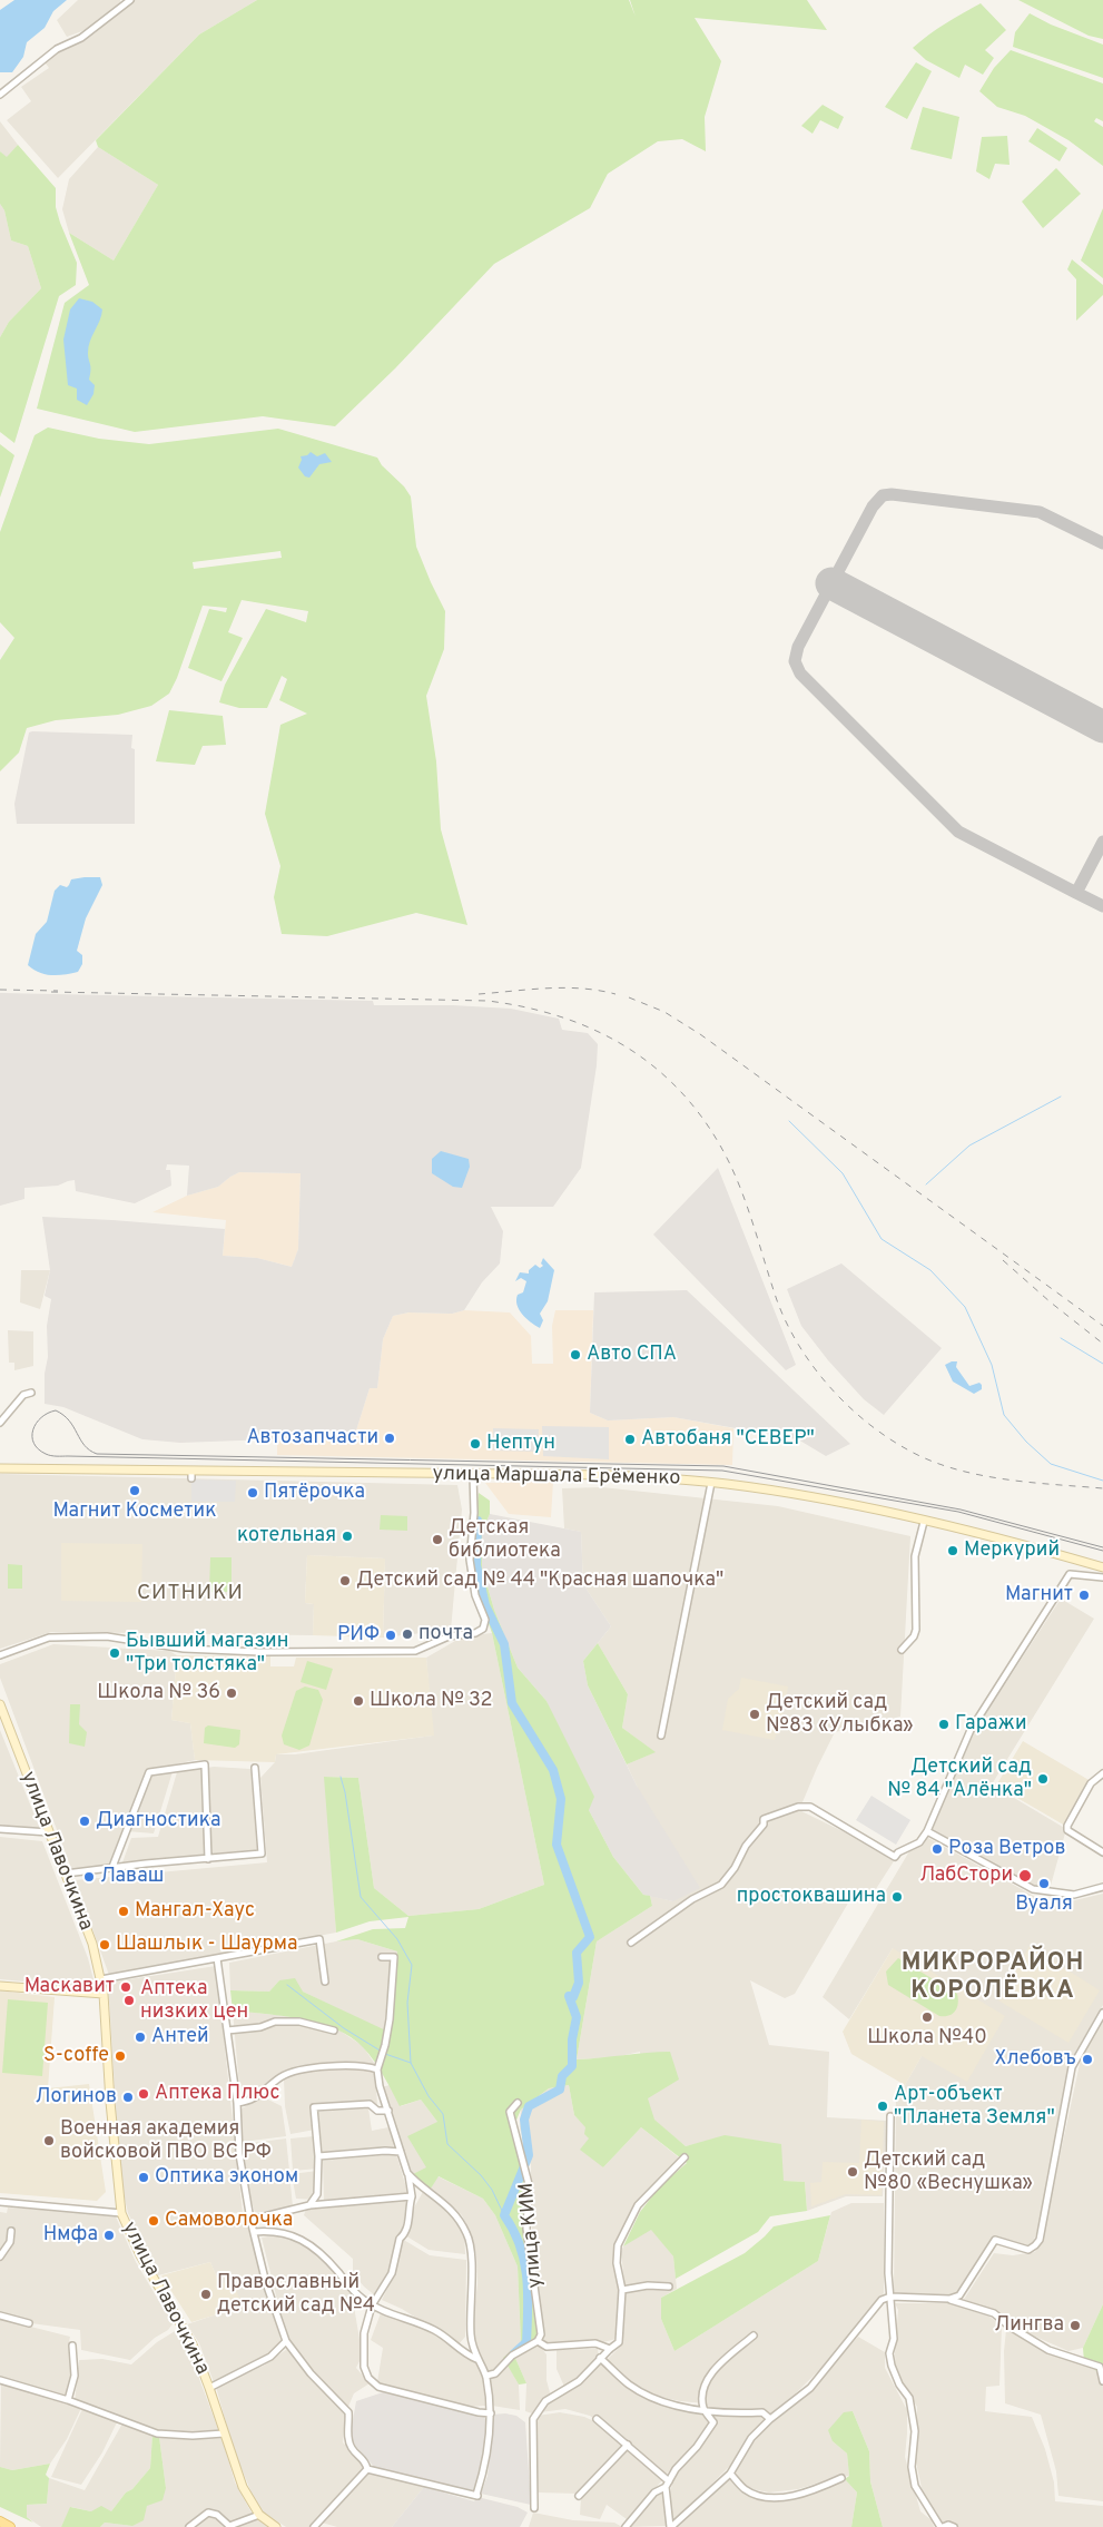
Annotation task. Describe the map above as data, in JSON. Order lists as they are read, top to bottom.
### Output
{
  "streets": {
    "main road": ["улица Маршала Ерёменко", "улица Лавочкина"],
    "street": ["улица КИМ"]
  },
  "districts": ["СИТНИКИ", "МИКРОРАЙОН КОРОЛЁВКА"],
  "places": [
    "Авто СПА",
    "Автозапчасти",
    "Автобаня \"СЕВЕР\"",
    "Нептун",
    "Магнит Косметик",
    "Пятёрочка",
    "котельная",
    "Детская библиотека",
    "Меркурий",
    "Детский сад № 44 \"Красная шапочка\"",
    "Магнит",
    "почта",
    "РИФ",
    "Бывший магазин \"Три толстяка\"",
    "Школа № 36",
    "Школа № 32",
    "Детский сад №83 «Улыбка»",
    "Гаражи",
    "Детский сад № 84 \"Алёнка\"",
    "Диагностика",
    "Роза Ветров",
    "ЛабСтори",
    "Лаваш",
    "Вуаля",
    "простоквашина",
    "Мангал-Хаус",
    "Шашлык - Шаурма",
    "Маскавит",
    "Аптека низких цен",
    "Школа №40",
    "Антей",
    "S-coffe",
    "Хлебовъ",
    "Аптека Плюс",
    "Логинов",
    "Арт-объект \"Планета Земля\"",
    "Военная академия войсковой ПВО ВС РФ",
    "Детский сад №80 «Веснушка»",
    "Оптика эконом",
    "Самоволочка",
    "Нмфа",
    "Православный детский сад №4",
    "Лингва"
  ]
}
